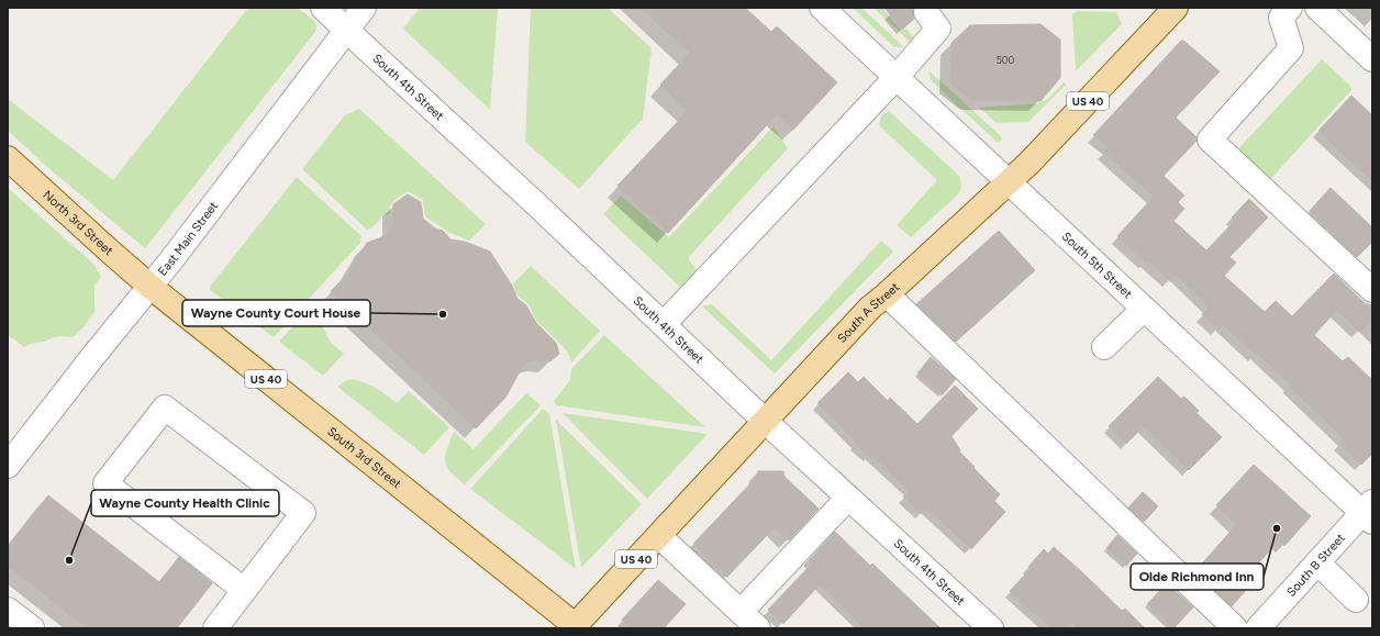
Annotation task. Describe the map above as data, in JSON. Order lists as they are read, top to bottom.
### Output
{
  "streets": {
    "main road": [
      "US 40",
      "North 3rd Street",
      "South A Street",
      "South 3rd Street"
    ],
    "street": [
      "South 4th Street",
      "East Main Street",
      "South 5th Street",
      "South B Street"
    ]
  },
  "crossings": [
    ["South 4th Street", "East Main Street"],
    ["South 4th Street", "South A Street"],
    ["North 3rd Street", "East Main Street"],
    ["North 3rd Street", "South 3rd Street"],
    ["East Main Street", "South 3rd Street"],
    ["South 5th Street", "South A Street"],
    ["South 5th Street", "South B Street"],
    ["South A Street", "South 3rd Street"]
  ],
  "places": ["Wayne County Court House", "Olde Richmond Inn", "Wayne County Health Clinic"],
  "house_numbers": ["500"]
}
